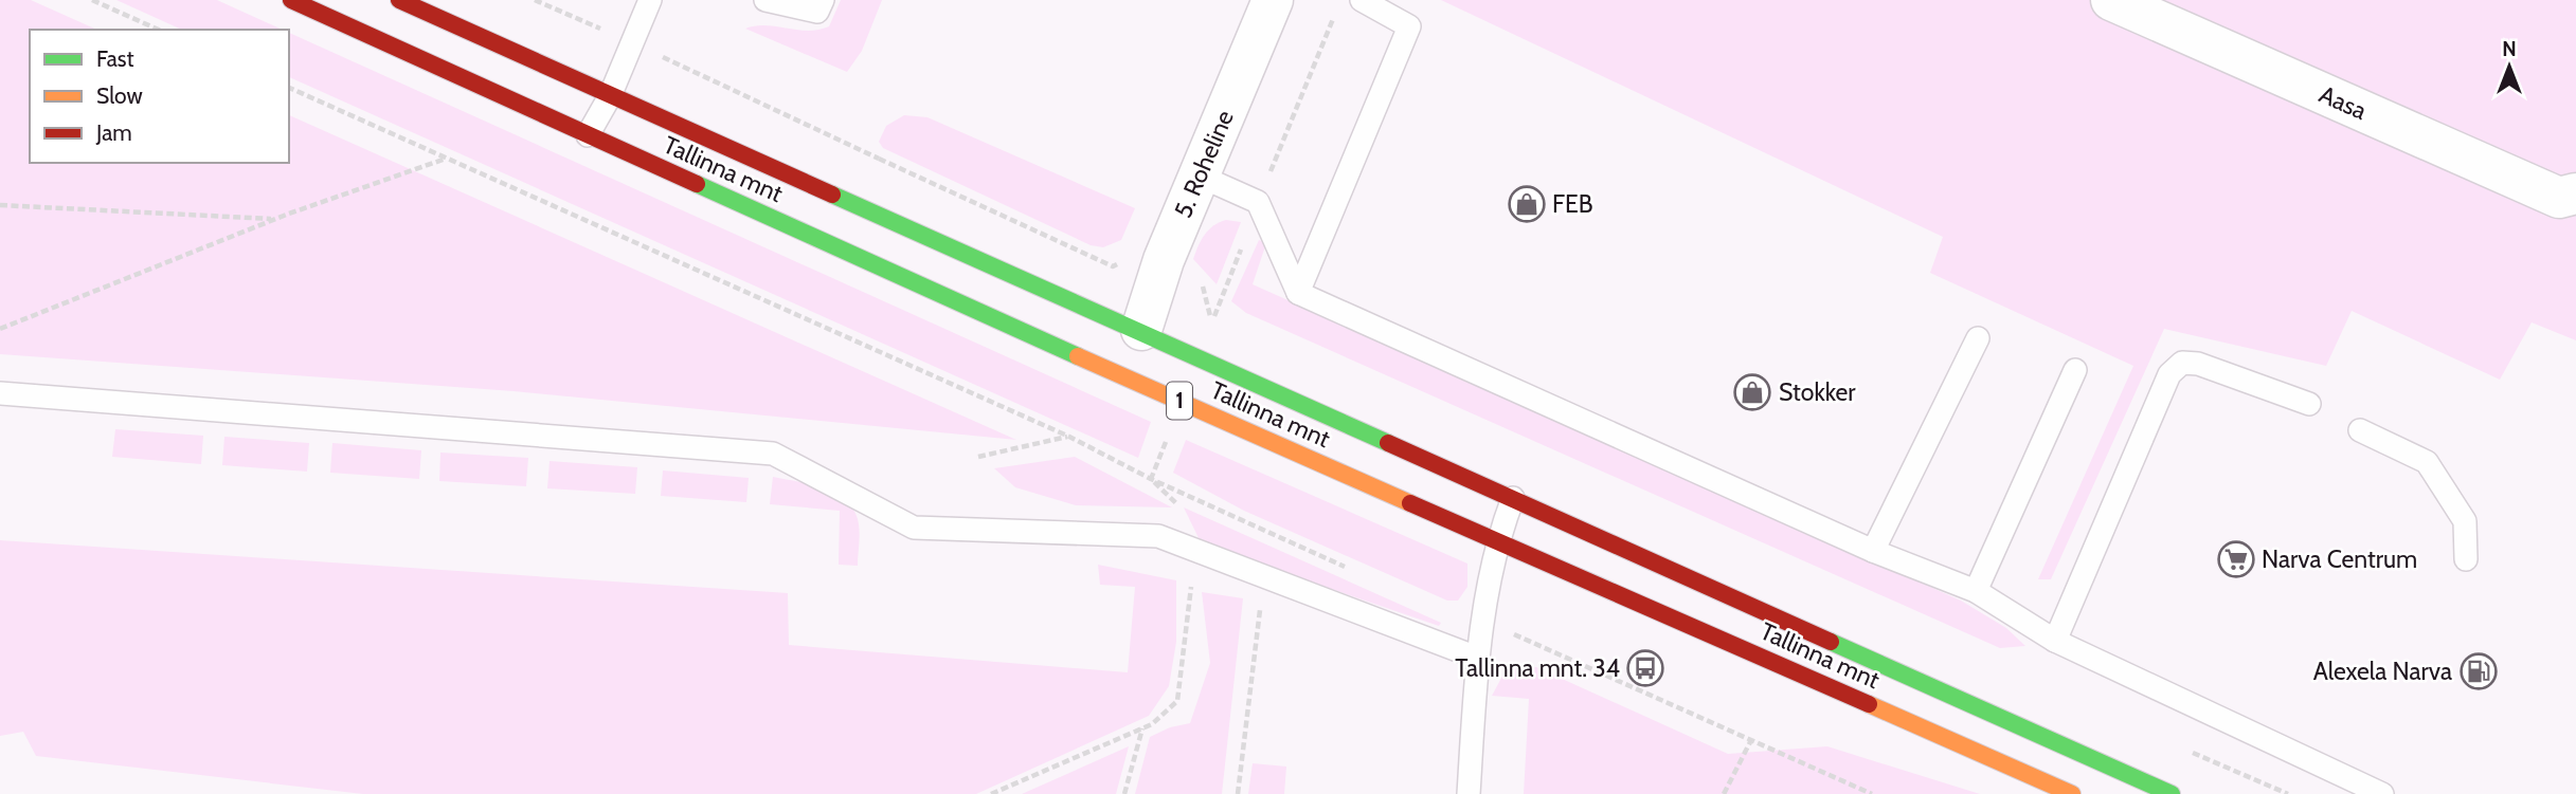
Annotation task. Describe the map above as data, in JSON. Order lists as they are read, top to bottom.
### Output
{
  "streets": {
    "highway": ["Tallinna mnt", "1"],
    "street": ["Aasa", "5. Roheline"]
  },
  "crossings": [
    ["5. Roheline", "Tallinna mnt"]
  ],
  "places": {
    "shop": ["FEB", "Stokker"],
    "supermarket": ["Narva Centrum"],
    "bus stop": ["Tallinna mnt. 34"],
    "fuel station": ["Alexela Narva"]
  },
  "legend": ["Fast", "Slow", "Jam"],
  "north": "top"
}
